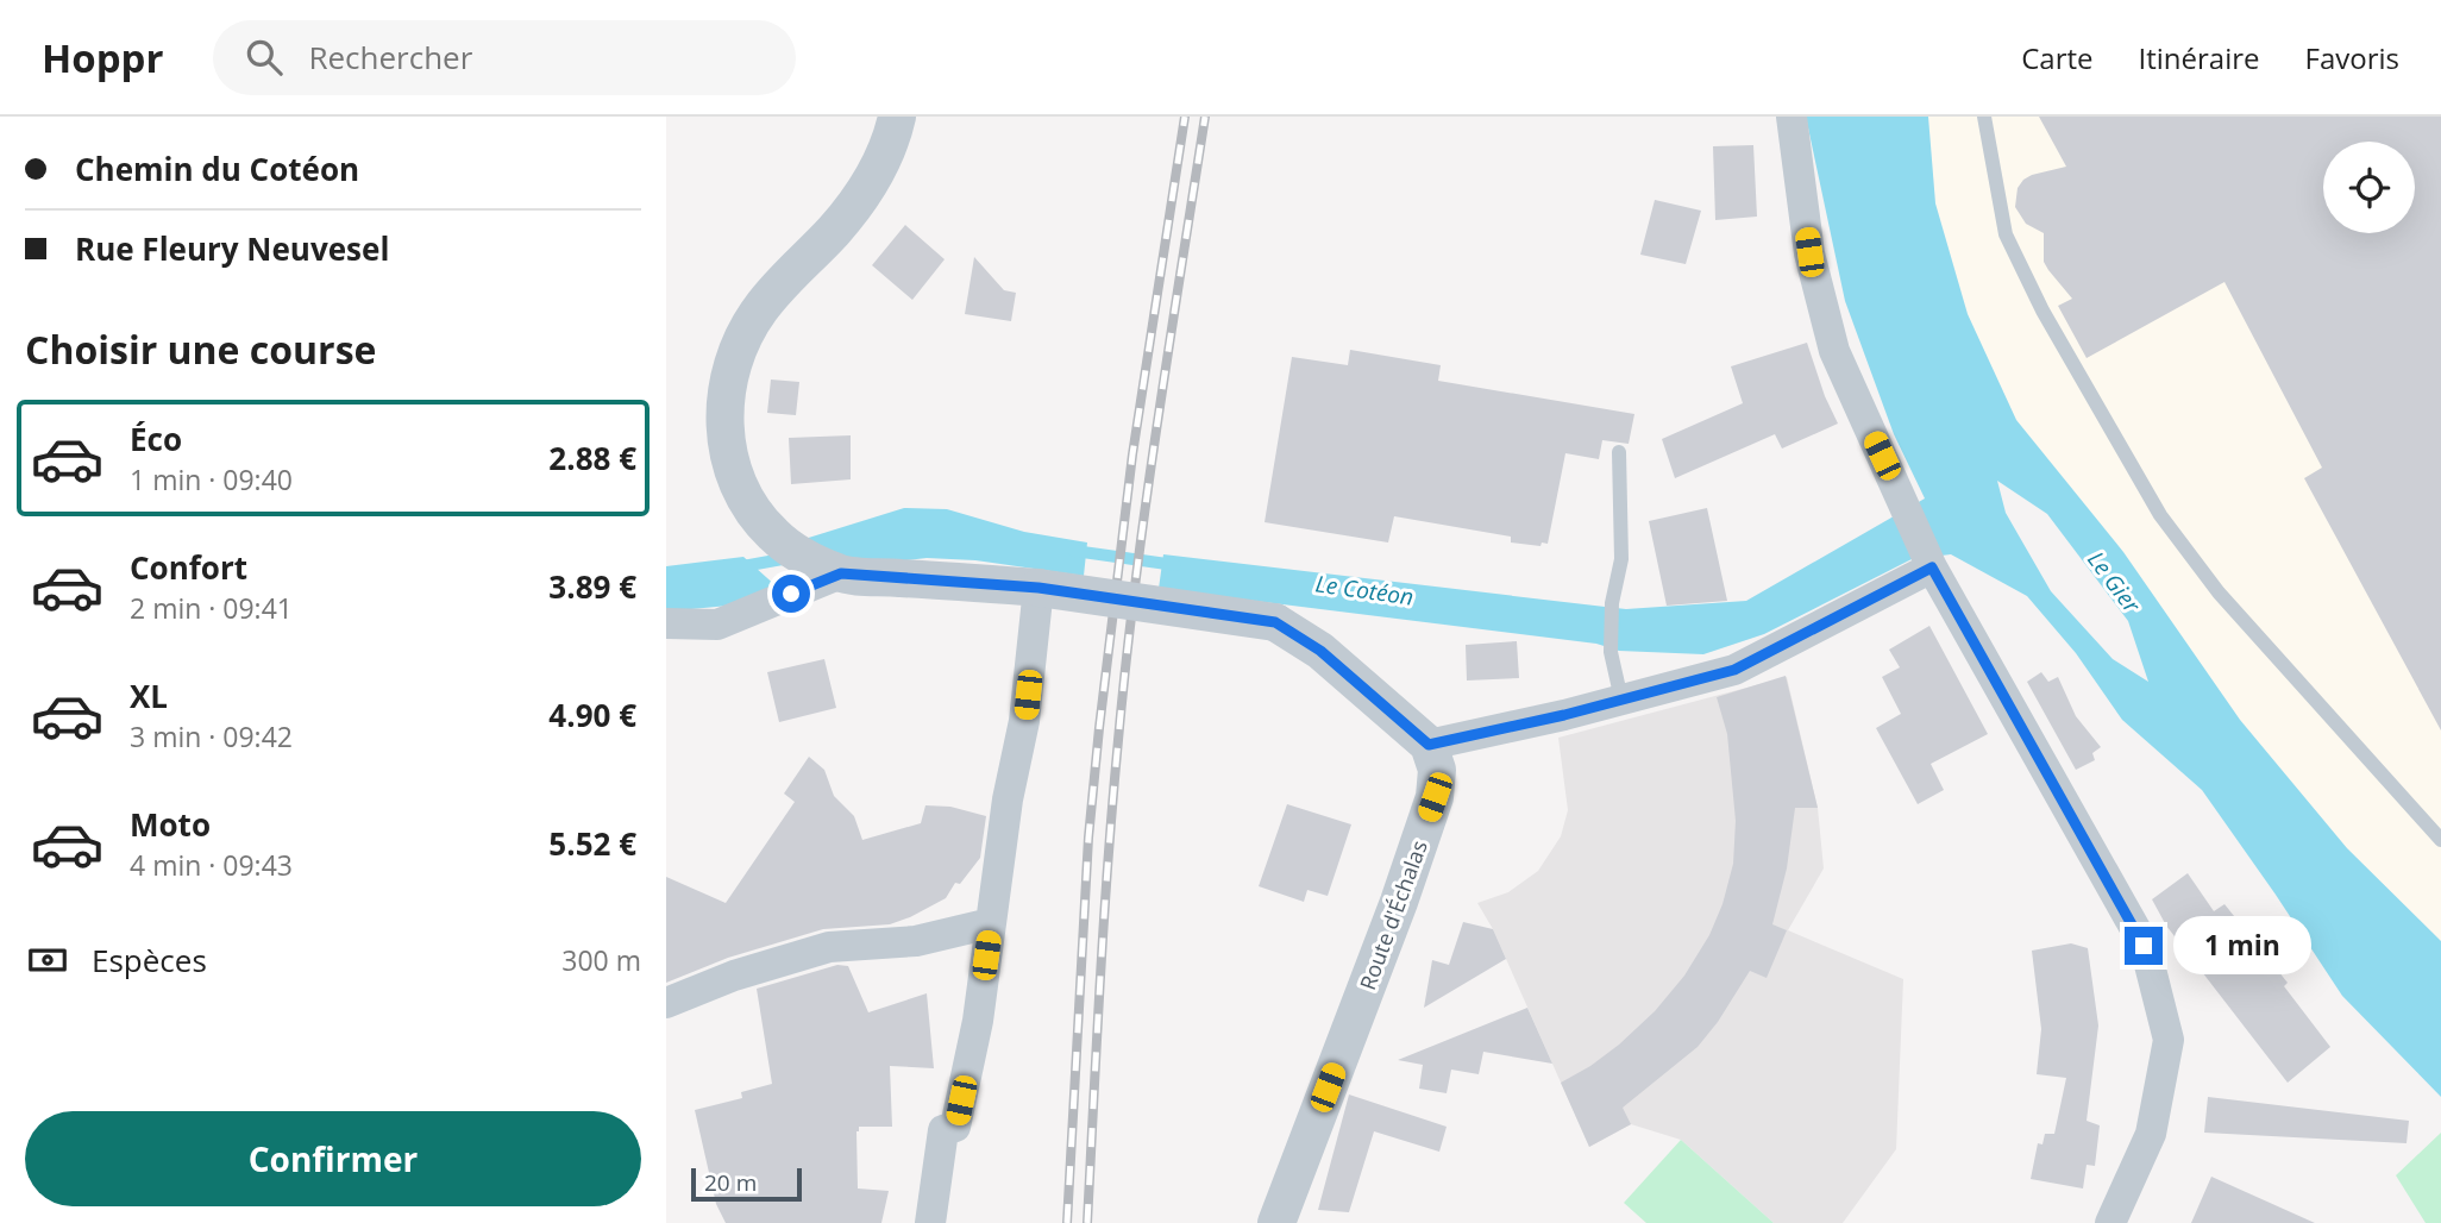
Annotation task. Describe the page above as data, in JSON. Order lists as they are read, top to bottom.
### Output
{
  "streets": {
    "street": ["Route d'Échalas"]
  },
  "water": ["Le Gier", "Le Cotéon"],
  "scale_bar": "20 m",
  "page": {
    "header": "Hoppr",
    "search": "Rechercher",
    "nav": ["Carte", "Itinéraire", "Favoris"],
    "banner": ["Chemin du Cotéon", "Rue Fleury Neuvesel"],
    "heading": "Choisir une course",
    "list": [
      {
        "name": "Éco",
        "note": "1 min · 09:40",
        "value": "2.88 €"
      },
      {
        "name": "Confort",
        "note": "2 min · 09:41",
        "value": "3.89 €"
      },
      {
        "name": "XL",
        "note": "3 min · 09:42",
        "value": "4.90 €"
      },
      {
        "name": "Moto",
        "note": "4 min · 09:43",
        "value": "5.52 €"
      }
    ],
    "pay": ["Espèces", "300 m"],
    "bubble": "1 min",
    "buttons": "Confirmer",
    "scale": "20 m"
  }
}
